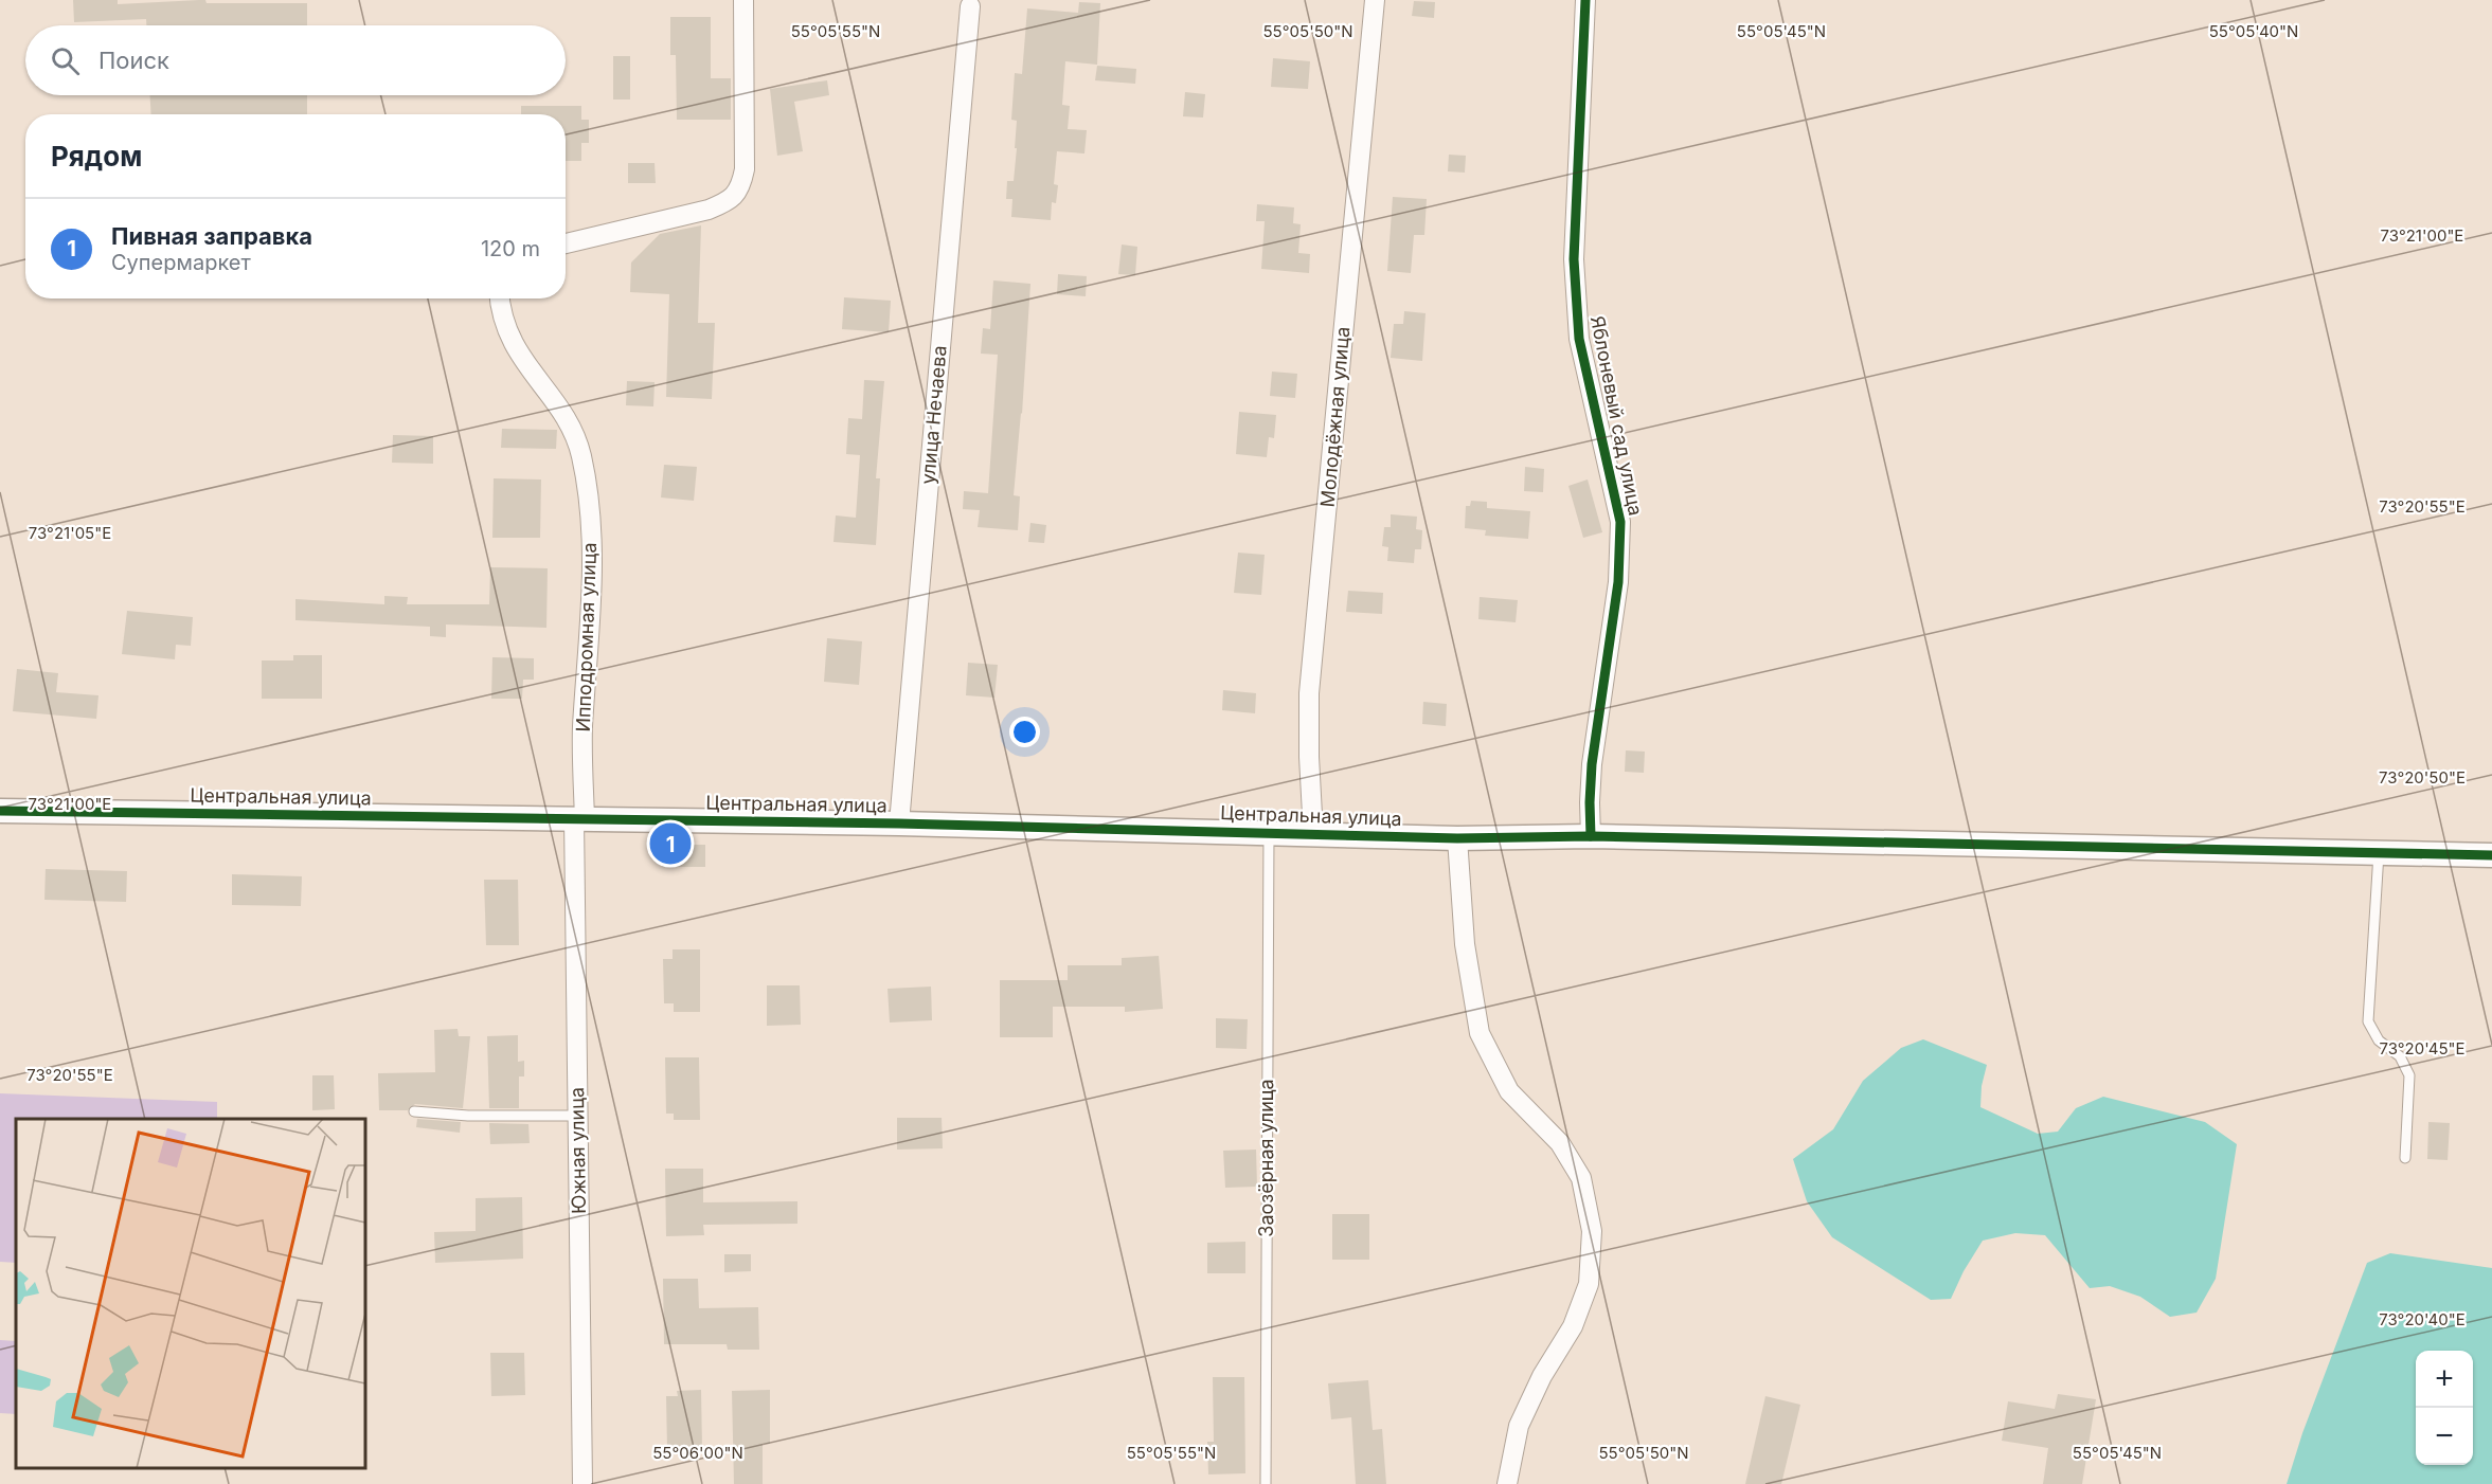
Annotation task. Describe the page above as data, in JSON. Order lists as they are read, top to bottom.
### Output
{
  "streets": {
    "street": [
      "улица Нечаева",
      "Яблоневый сад улица",
      "Молодёжная улица",
      "Ипподромная улица",
      "Центральная улица",
      "Южная улица"
    ],
    "lane": ["Заозёрная улица"]
  },
  "crossings": [
    ["улица Нечаева", "Центральная улица"],
    ["Яблоневый сад улица", "Центральная улица"],
    ["Молодёжная улица", "Центральная улица"],
    ["Ипподромная улица", "Центральная улица"],
    ["Ипподромная улица", "Южная улица"],
    ["Центральная улица", "Южная улица"],
    ["Центральная улица", "Заозёрная улица"]
  ],
  "page": {
    "search": "Поиск",
    "heading": "Рядом",
    "list": [
      {
        "mark": "1",
        "name": "Пивная заправка",
        "note": "Супермаркет",
        "value": "120 m"
      }
    ],
    "pins": "1",
    "map_buttons": ["+", "−"]
  },
  "coordinates": [
    "55°05'55\"N",
    "55°05'50\"N",
    "55°05'45\"N",
    "55°05'40\"N",
    "73°21'00\"E",
    "73°20'55\"E",
    "73°21'05\"E",
    "73°20'50\"E",
    "73°20'45\"E",
    "73°20'40\"E",
    "55°06'00\"N"
  ]
}
